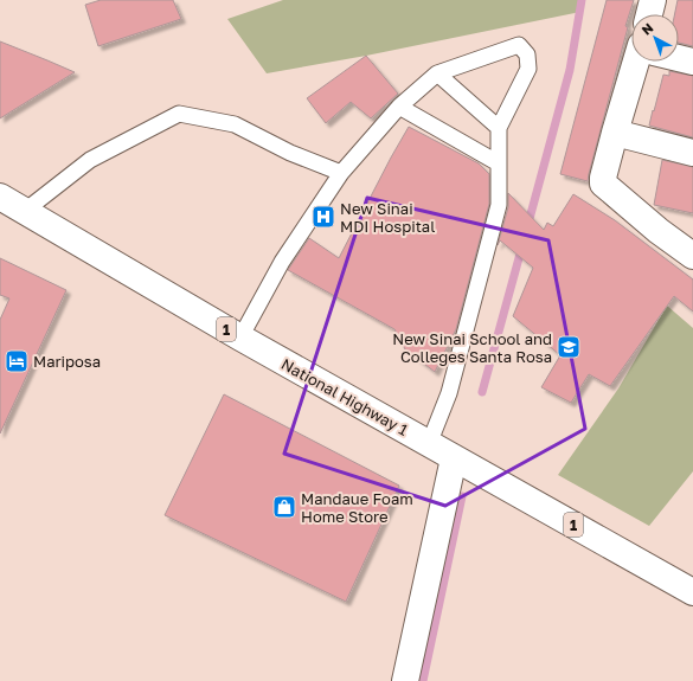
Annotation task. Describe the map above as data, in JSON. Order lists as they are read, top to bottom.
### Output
{
  "streets": {
    "main road": ["1", "National Highway 1"]
  },
  "places": {
    "hospital": ["New Sinai MDI Hospital"],
    "school or university": ["New Sinai School and Colleges Santa Rosa"],
    "hotel": ["Mariposa"],
    "shop": ["Mandaue Foam Home Store"]
  },
  "north": "top left"
}
